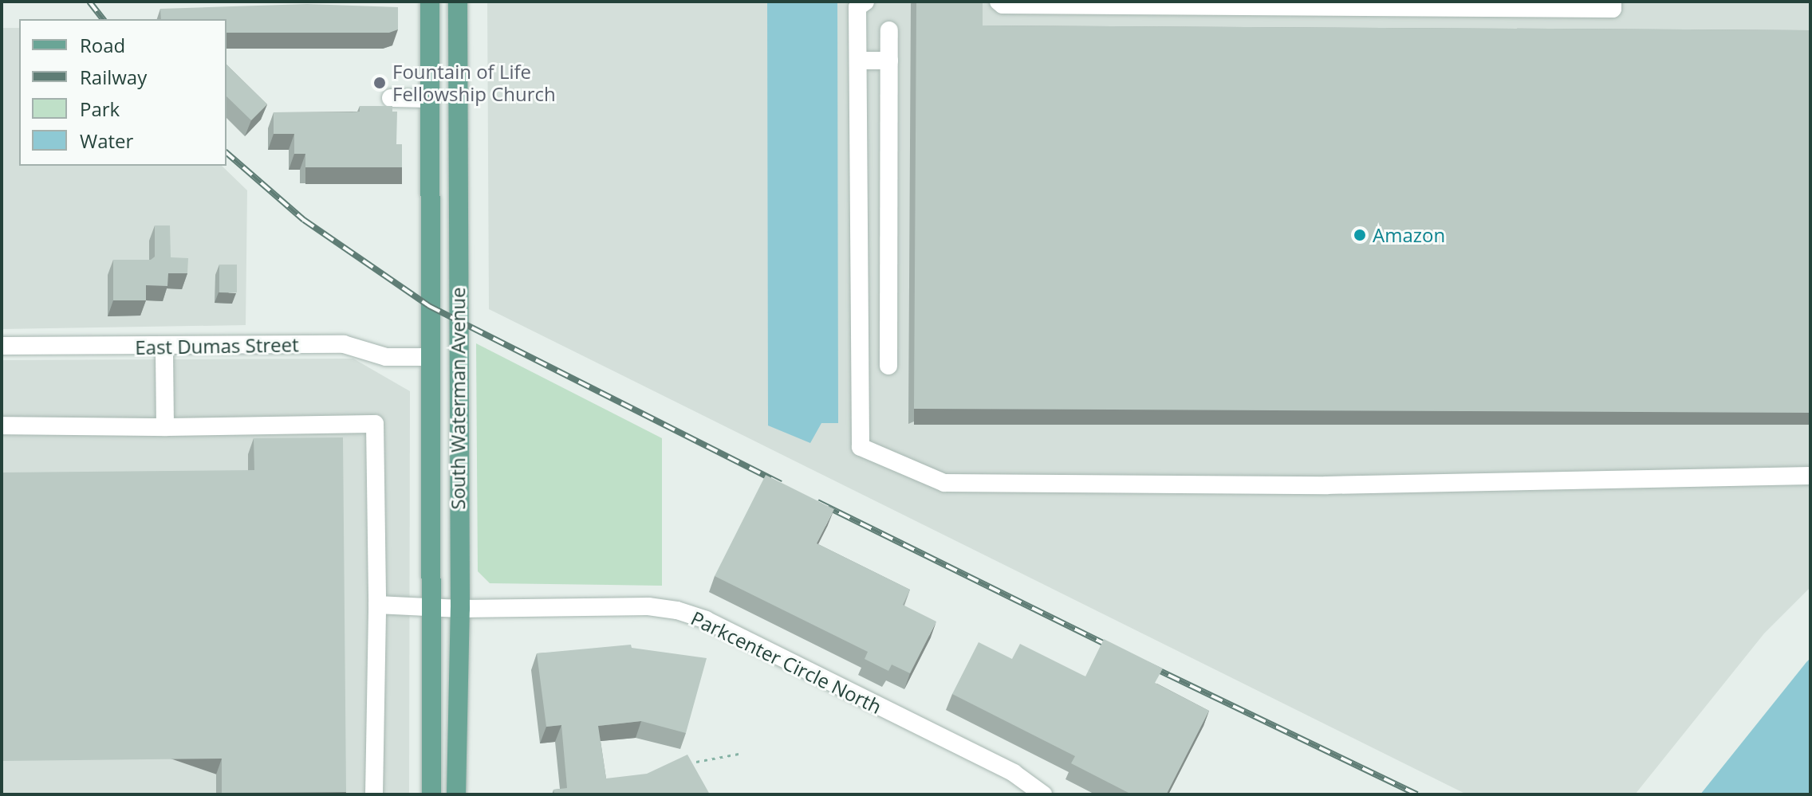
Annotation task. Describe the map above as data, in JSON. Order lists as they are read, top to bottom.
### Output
{
  "streets": {
    "main road": ["South Waterman Avenue"],
    "street": ["East Dumas Street", "Parkcenter Circle North"]
  },
  "crossings": [
    ["East Dumas Street", "South Waterman Avenue"],
    ["South Waterman Avenue", "Parkcenter Circle North"]
  ],
  "places": ["Fountain of Life Fellowship Church", "Amazon"],
  "legend": [
    "Road",
    "Railway",
    "Park",
    "Water"
  ]
}
